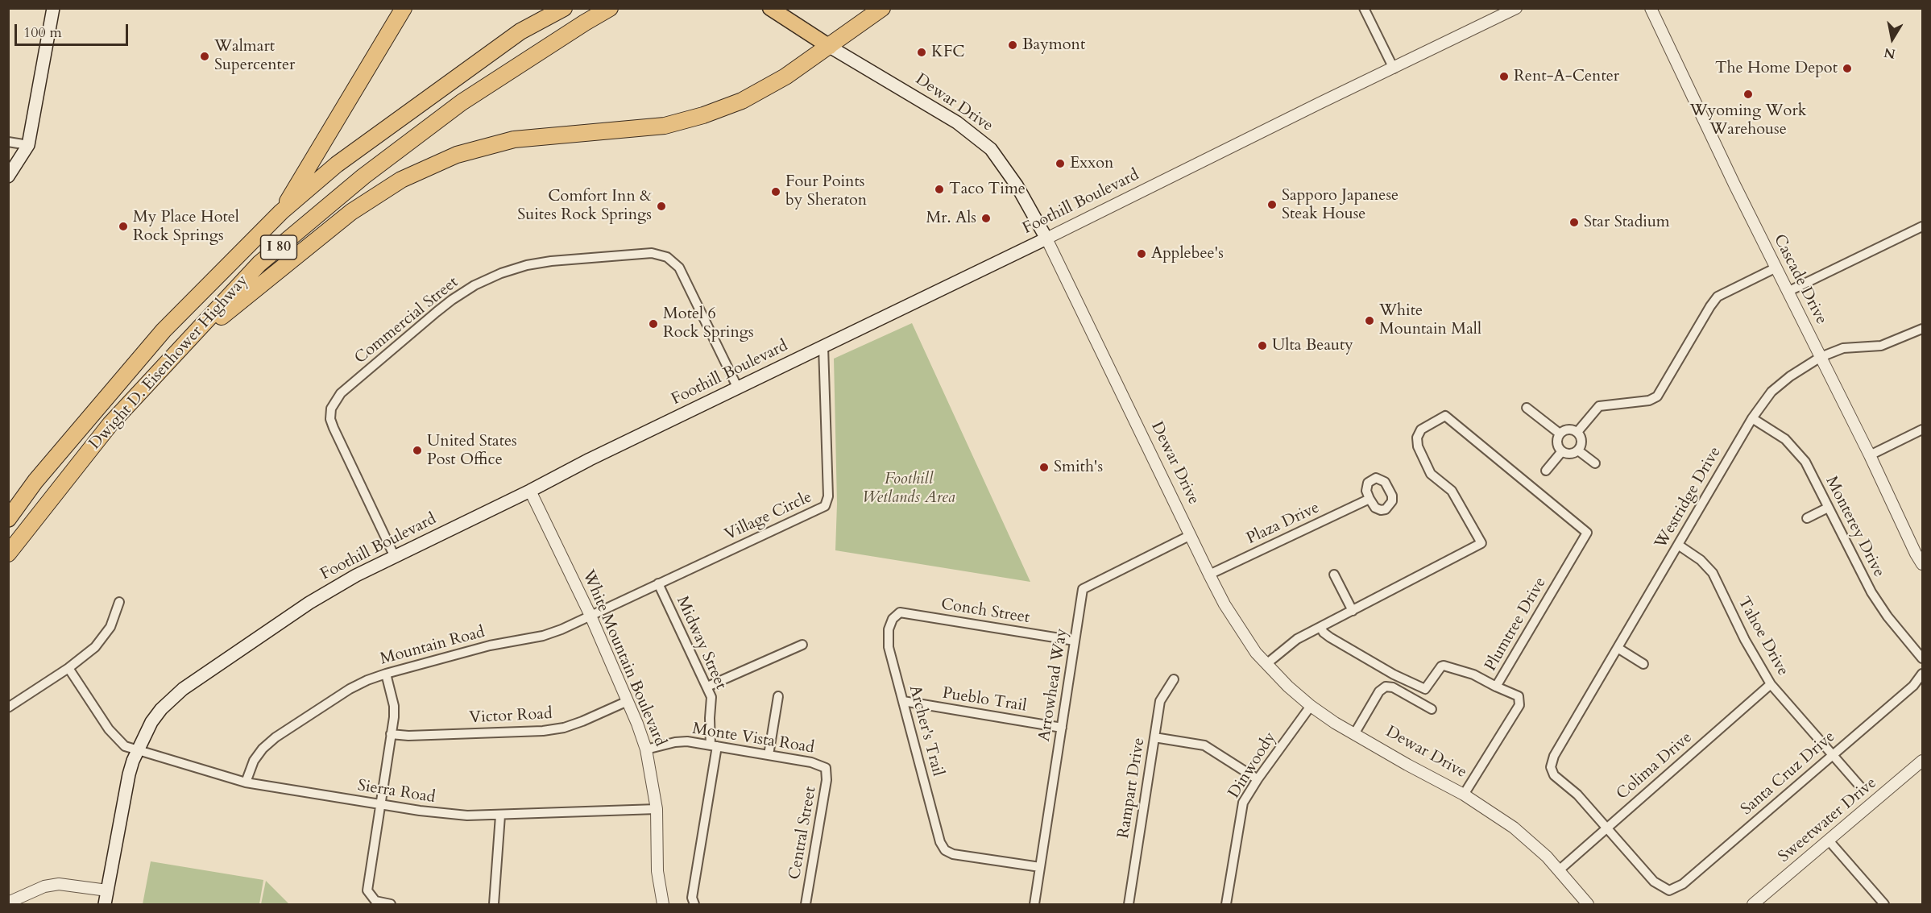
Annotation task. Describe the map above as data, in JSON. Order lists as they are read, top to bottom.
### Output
{
  "streets": {
    "highway": ["I 80", "Dwight D. Eisenhower Highway"],
    "main road": ["Dewar Drive", "Foothill Boulevard"],
    "street": [
      "Cascade Drive",
      "Commercial Street",
      "Westridge Drive",
      "Village Circle",
      "Plaza Drive",
      "Monterey Drive",
      "Conch Street",
      "Plumtree Drive",
      "Tahoe Drive",
      "Midway Street",
      "Mountain Road",
      "White Mountain Boulevard",
      "Arrowhead Way",
      "Pueblo Trail",
      "Victor Road",
      "Archer's Trail",
      "Monte Vista Road",
      "Dinwoody",
      "Colima Drive",
      "Santa Cruz Drive",
      "Rampart Drive",
      "Sierra Road",
      "Sweetwater Drive",
      "Central Street"
    ]
  },
  "crossings": [
    ["Dewar Drive", "Foothill Boulevard"],
    ["Dewar Drive", "Plaza Drive"],
    ["Dewar Drive", "Plumtree Drive"],
    ["Dewar Drive", "Arrowhead Way"],
    ["Dewar Drive", "Dinwoody"],
    ["Dewar Drive", "Colima Drive"],
    ["Foothill Boulevard", "Commercial Street"],
    ["Foothill Boulevard", "Village Circle"],
    ["Foothill Boulevard", "White Mountain Boulevard"],
    ["Foothill Boulevard", "Sierra Road"],
    ["Cascade Drive", "Westridge Drive"],
    ["Westridge Drive", "Monterey Drive"],
    ["Westridge Drive", "Tahoe Drive"],
    ["Westridge Drive", "Colima Drive"],
    ["Westridge Drive", "Santa Cruz Drive"],
    ["Village Circle", "Midway Street"],
    ["Village Circle", "Mountain Road"],
    ["Conch Street", "Arrowhead Way"],
    ["Conch Street", "Archer's Trail"],
    ["Tahoe Drive", "Colima Drive"],
    ["Tahoe Drive", "Santa Cruz Drive"],
    ["Midway Street", "Mountain Road"],
    ["Midway Street", "Monte Vista Road"],
    ["Mountain Road", "White Mountain Boulevard"],
    ["Mountain Road", "Sierra Road"],
    ["White Mountain Boulevard", "Victor Road"],
    ["White Mountain Boulevard", "Monte Vista Road"],
    ["White Mountain Boulevard", "Sierra Road"],
    ["Arrowhead Way", "Pueblo Trail"],
    ["Arrowhead Way", "Archer's Trail"],
    ["Pueblo Trail", "Archer's Trail"],
    ["Monte Vista Road", "Central Street"],
    ["Colima Drive", "Santa Cruz Drive"]
  ],
  "parks": ["Foothill Wetlands Area"],
  "places": [
    "Baymont",
    "KFC",
    "Walmart Supercenter",
    "The Home Depot",
    "Rent-A-Center",
    "Wyoming Work Warehouse",
    "Exxon",
    "Taco Time",
    "Four Points by Sheraton",
    "Sapporo Japanese Steak House",
    "Comfort Inn & Suites Rock Springs",
    "Mr. Als",
    "Star Stadium",
    "My Place Hotel Rock Springs",
    "Applebee's",
    "White Mountain Mall",
    "Motel 6 Rock Springs",
    "Ulta Beauty",
    "United States Post Office",
    "Smith's"
  ],
  "scale_bar": "100 m",
  "north": "bottom"
}
